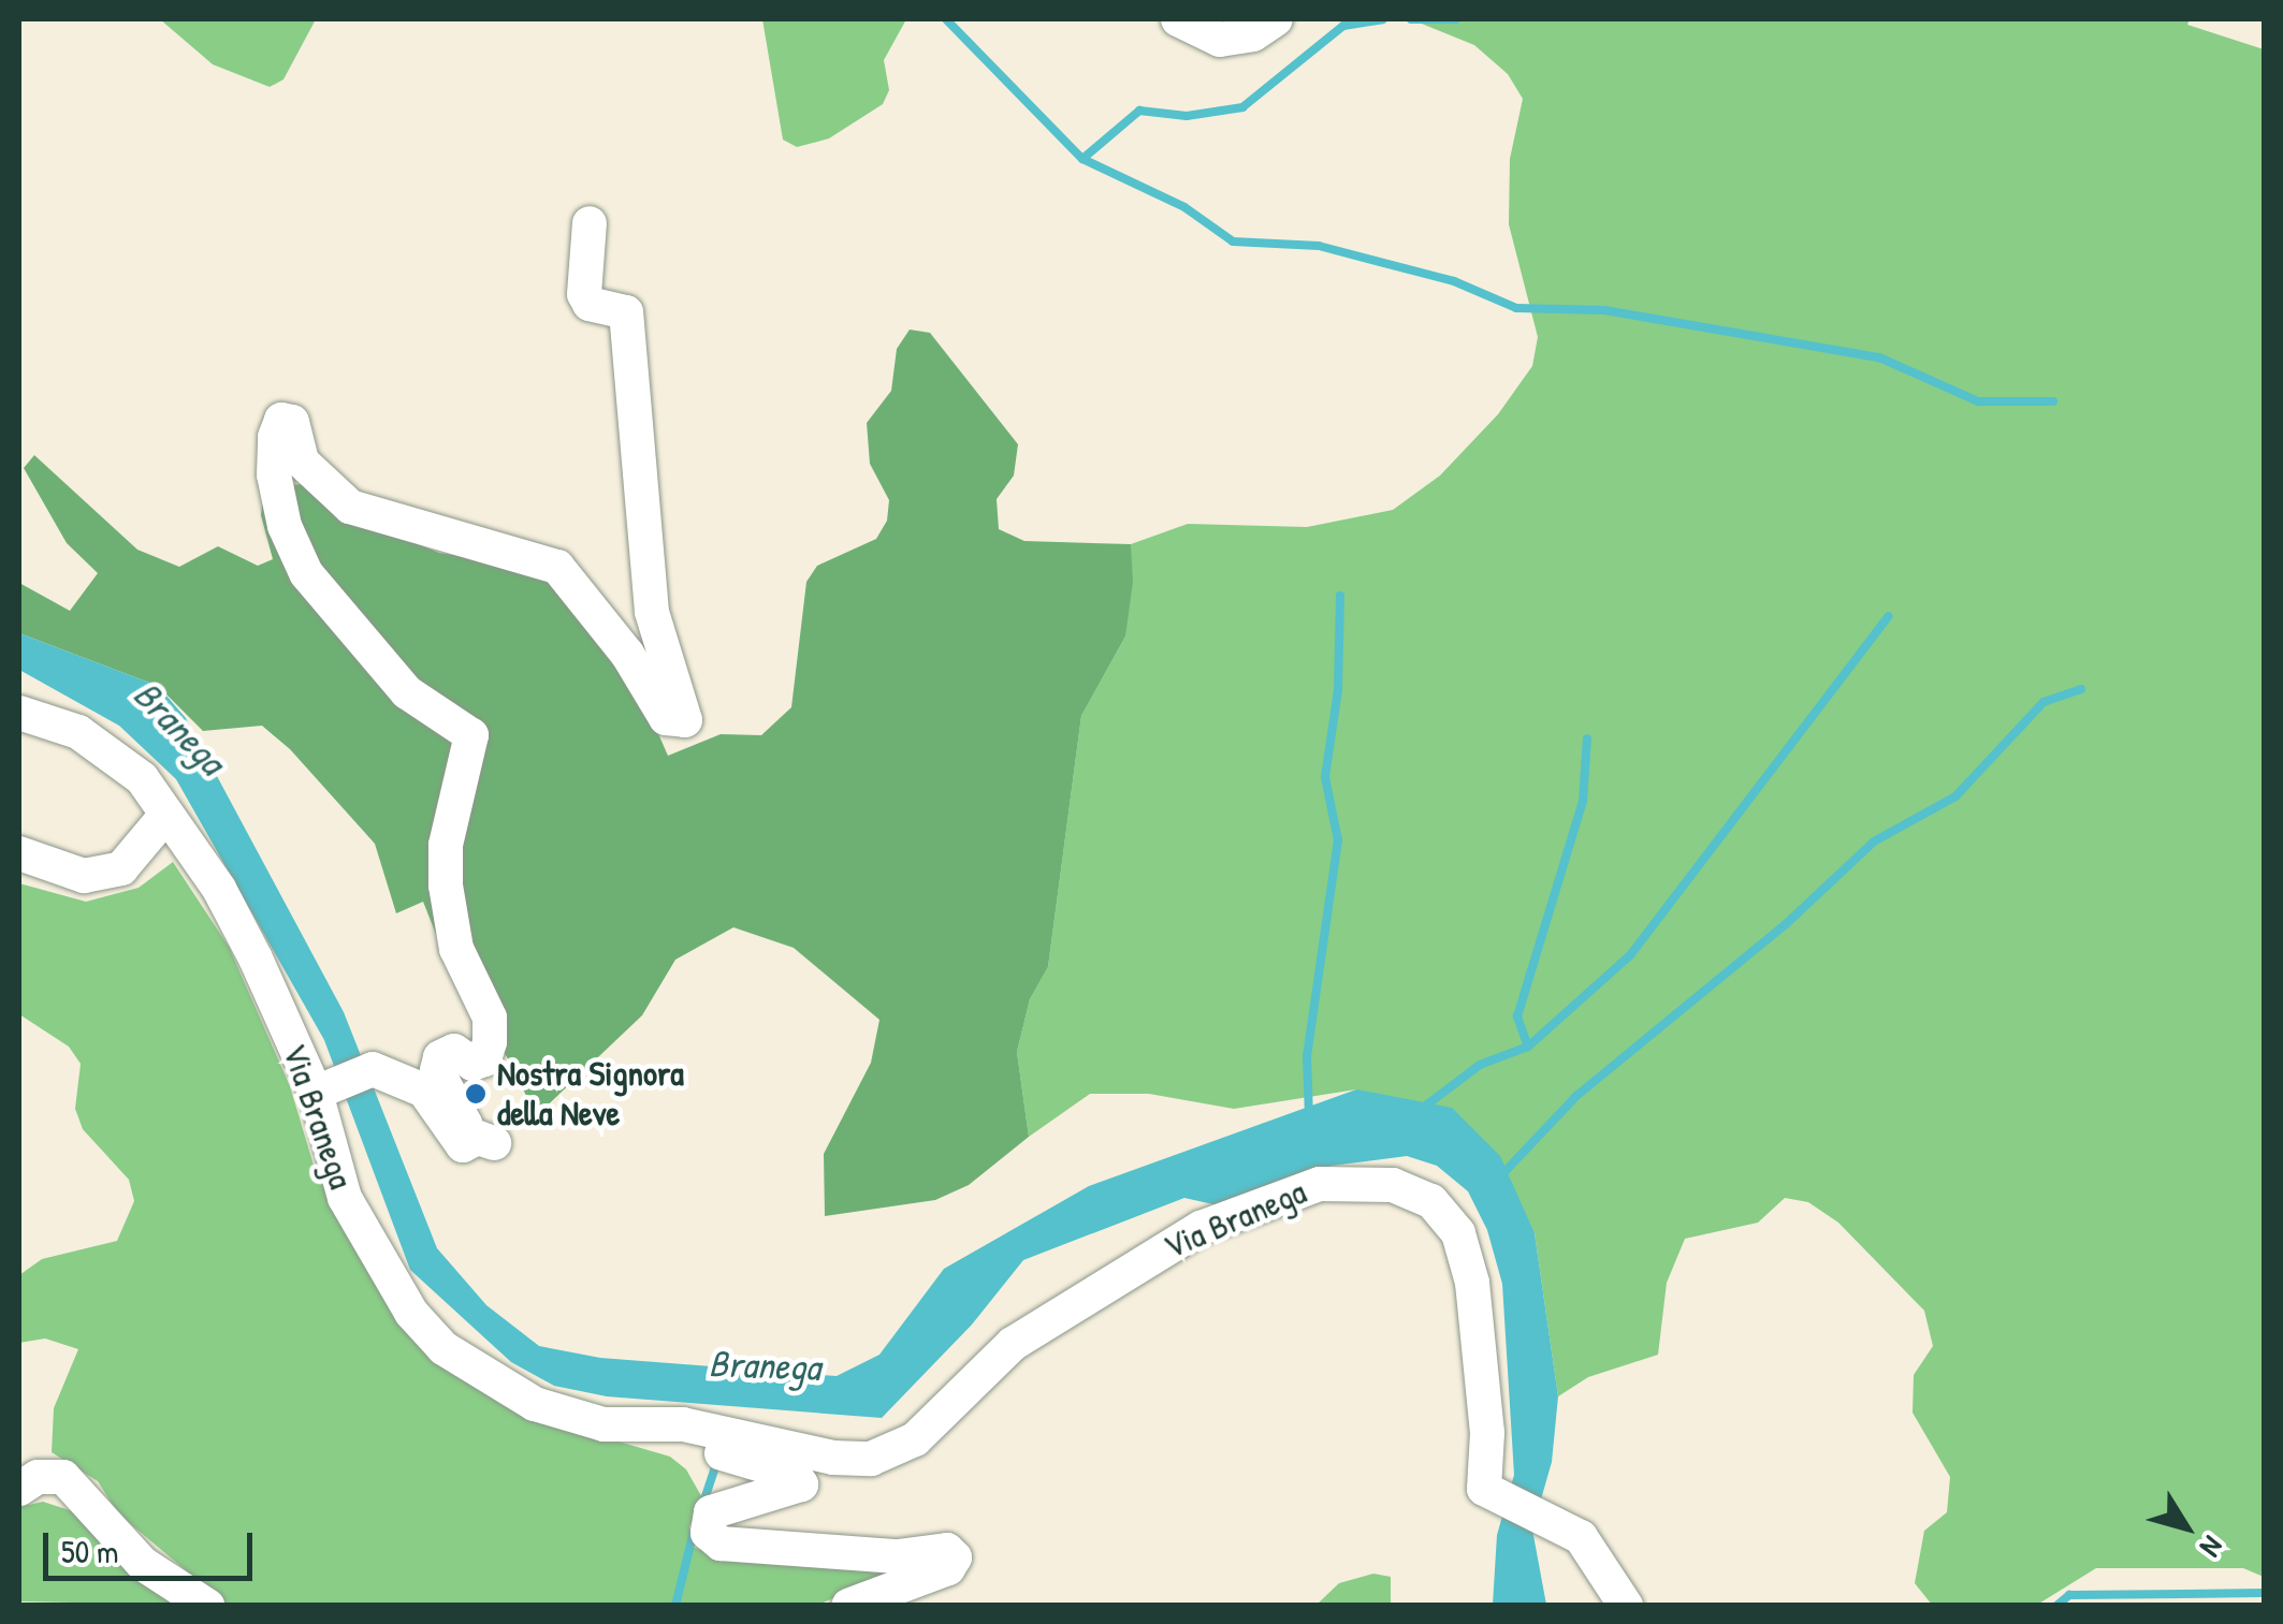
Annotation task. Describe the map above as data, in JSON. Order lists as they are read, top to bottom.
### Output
{
  "streets": {
    "street": ["Via Branega"]
  },
  "water": ["Branega"],
  "places": ["Nostra Signora della Neve"],
  "scale_bar": "50 m",
  "north": "bottom right"
}
